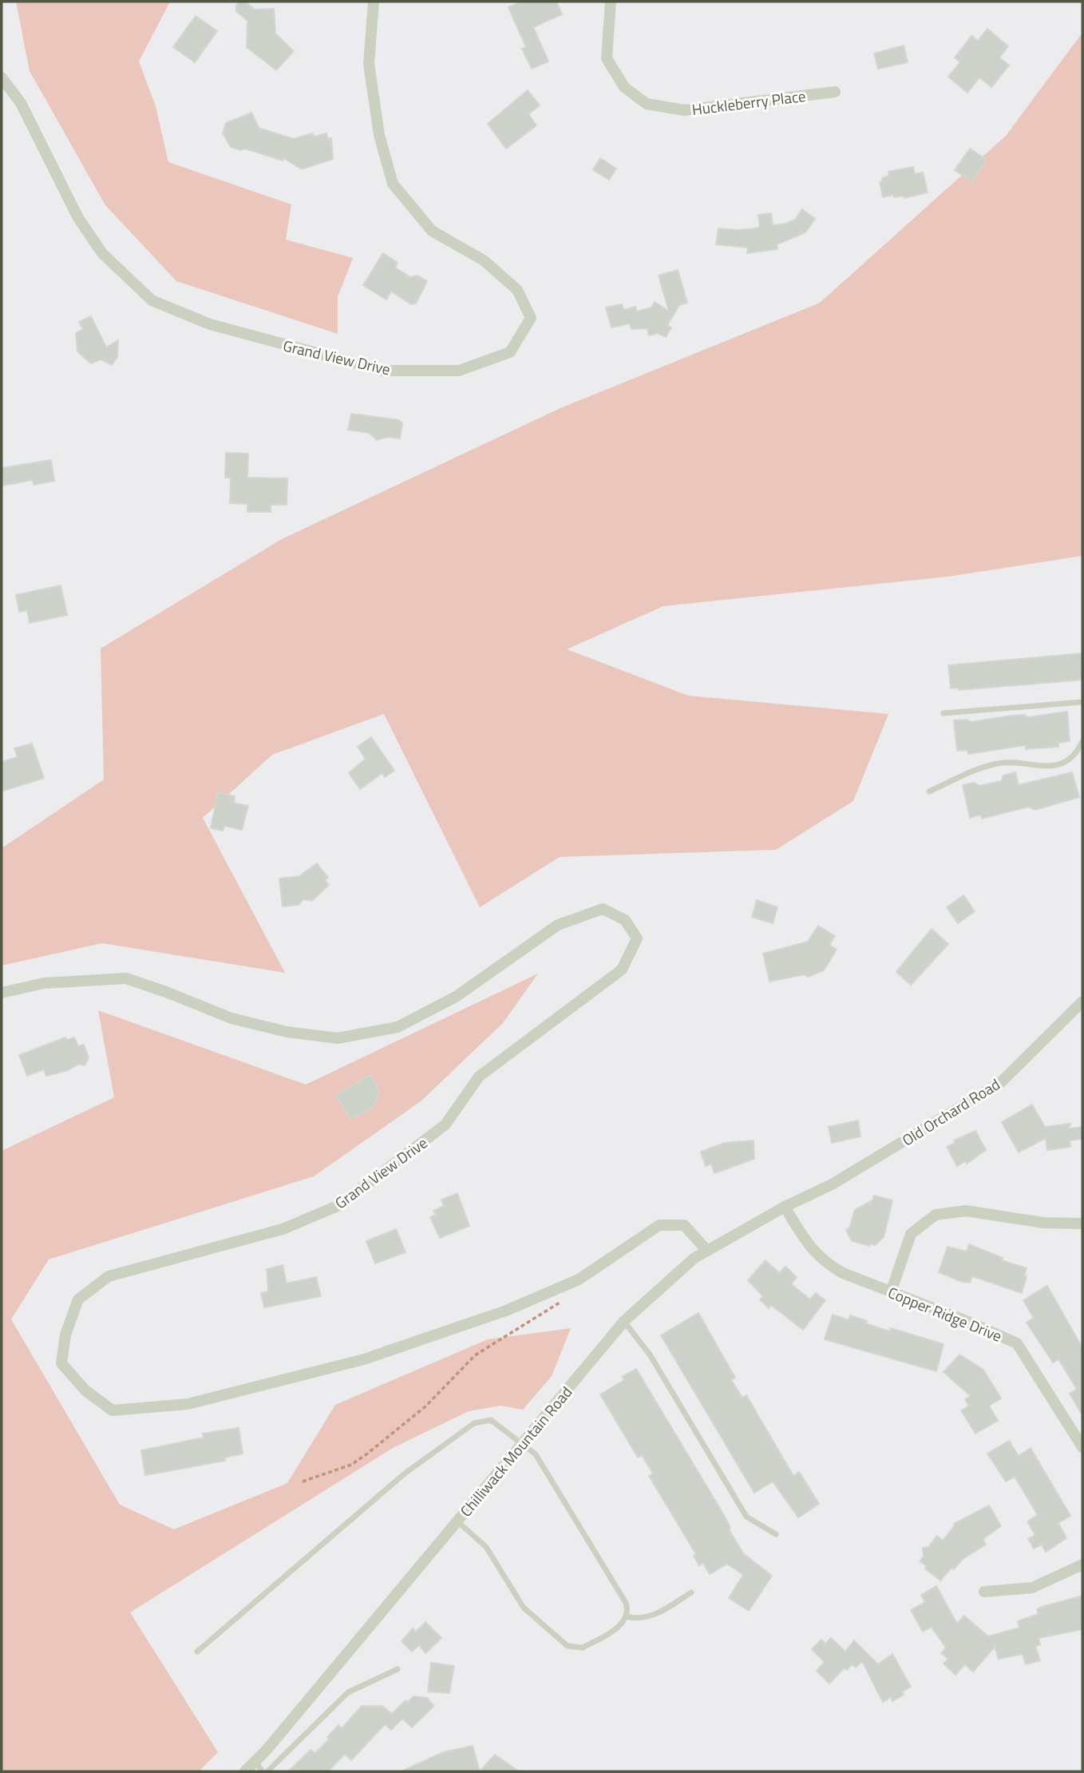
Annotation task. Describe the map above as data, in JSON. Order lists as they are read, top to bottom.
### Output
{
  "streets": {
    "street": [
      "Huckleberry Place",
      "Grand View Drive",
      "Old Orchard Road",
      "Copper Ridge Drive",
      "Chilliwack Mountain Road"
    ]
  },
  "crossings": [
    ["Grand View Drive", "Chilliwack Mountain Road"],
    ["Old Orchard Road", "Chilliwack Mountain Road"],
    ["Copper Ridge Drive", "Chilliwack Mountain Road"]
  ]
}
